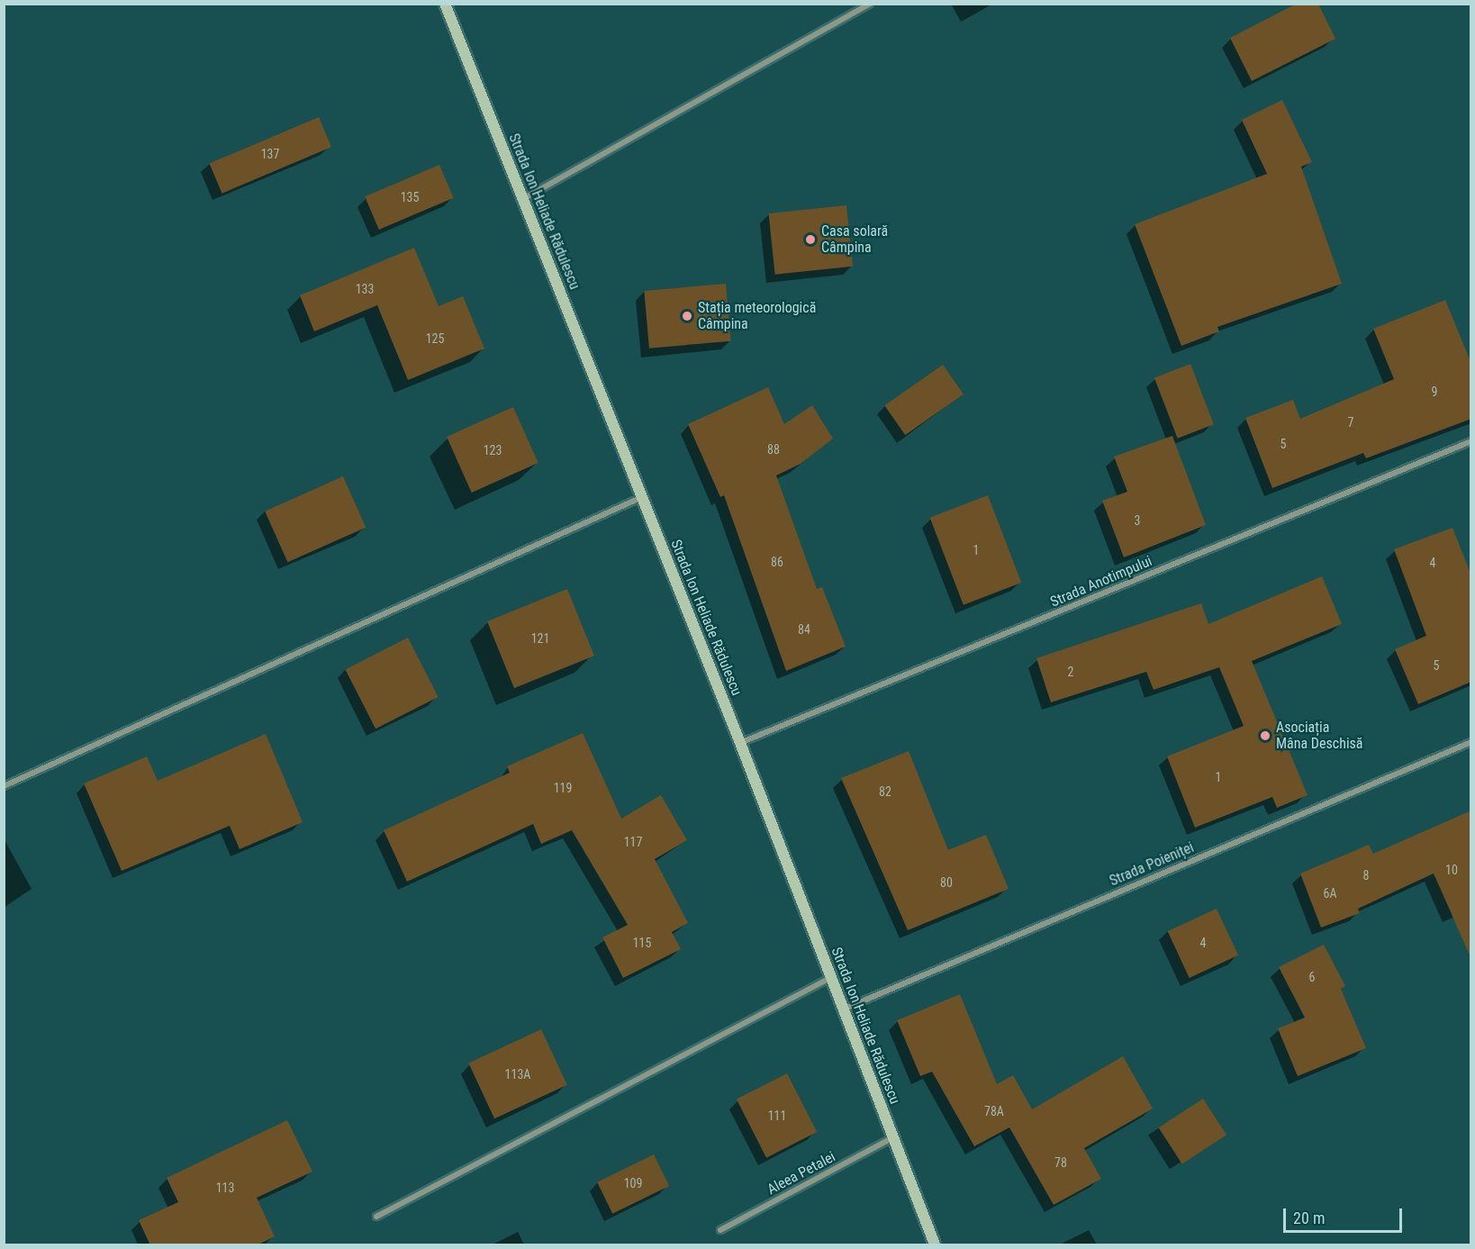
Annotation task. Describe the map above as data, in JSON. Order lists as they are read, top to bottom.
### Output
{
  "streets": {
    "street": [
      "Strada Ion Heliade Rădulescu",
      "Strada Anotimpului",
      "Strada Poieniței",
      "Aleea Petalei"
    ]
  },
  "crossings": [
    ["Strada Ion Heliade Rădulescu", "Strada Anotimpului"],
    ["Strada Ion Heliade Rădulescu", "Strada Poieniței"],
    ["Strada Ion Heliade Rădulescu", "Aleea Petalei"]
  ],
  "places": ["Casa solară Câmpina", "Stația meteorologică Câmpina", "Asociația Mâna Deschisă"],
  "house_numbers": [
    "137",
    "135",
    "133",
    "125",
    "9",
    "7",
    "5",
    "88",
    "123",
    "3",
    "1",
    "86",
    "4",
    "84",
    "121",
    "5",
    "2",
    "1",
    "119",
    "82",
    "117",
    "10",
    "8",
    "80",
    "6A",
    "115",
    "4",
    "6",
    "113A",
    "78A",
    "111",
    "78",
    "109",
    "113"
  ],
  "scale_bar": "20 m"
}
